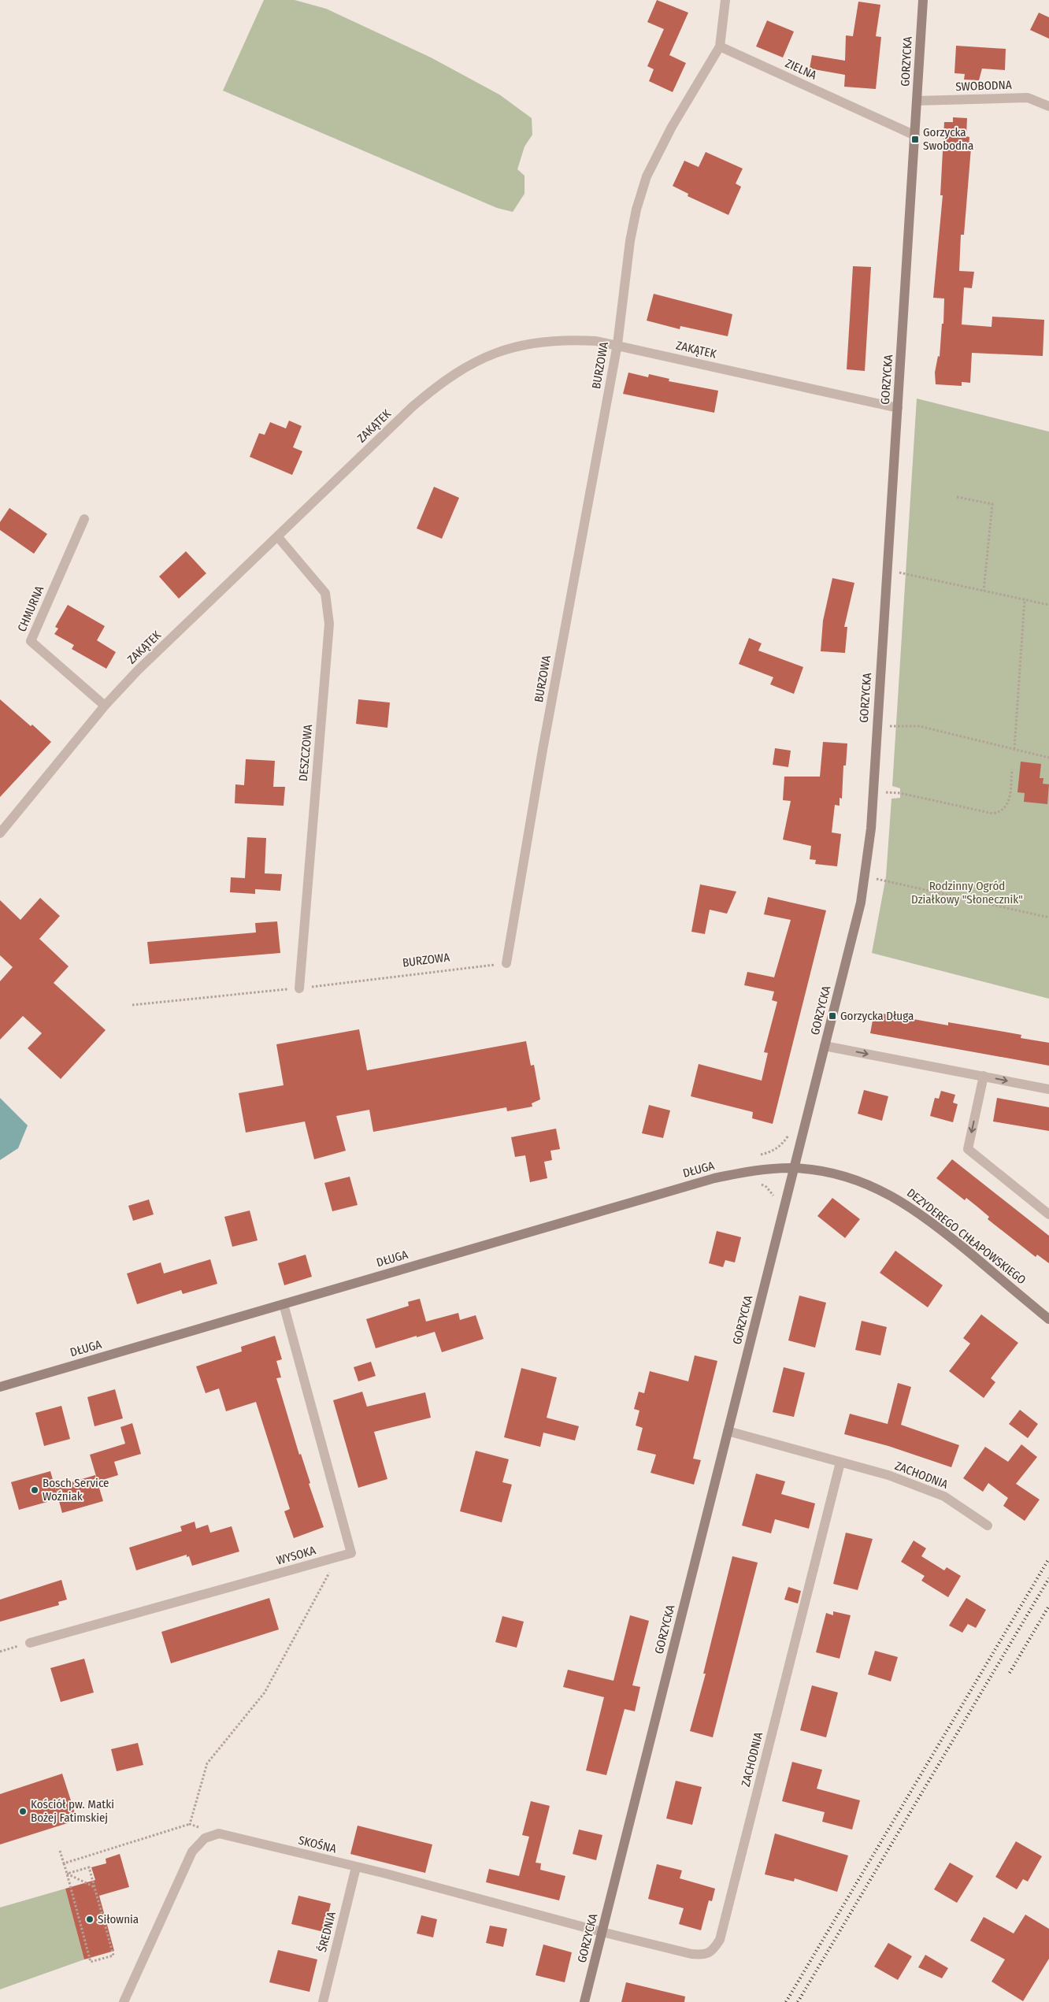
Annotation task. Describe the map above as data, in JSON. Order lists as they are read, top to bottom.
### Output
{
  "streets": {
    "street": [
      "GORZYCKA",
      "ZIELNA",
      "SWOBODNA",
      "ZAKĄTEK",
      "BURZOWA",
      "CHMURNA",
      "DESZCZOWA",
      "DŁUGA",
      "DEZYDEREGO CHŁAPOWSKIEGO",
      "ZACHODNIA",
      "WYSOKA",
      "SKOŚNA",
      "ŚREDNIA"
    ]
  },
  "crossings": [
    ["GORZYCKA", "ZIELNA"],
    ["GORZYCKA", "SWOBODNA"],
    ["GORZYCKA", "ZAKĄTEK"],
    ["GORZYCKA", "DŁUGA"],
    ["GORZYCKA", "DEZYDEREGO CHŁAPOWSKIEGO"],
    ["GORZYCKA", "ZACHODNIA"],
    ["GORZYCKA", "SKOŚNA"],
    ["ZIELNA", "BURZOWA"],
    ["ZAKĄTEK", "BURZOWA"],
    ["ZAKĄTEK", "CHMURNA"],
    ["ZAKĄTEK", "DESZCZOWA"],
    ["BURZOWA", "DESZCZOWA"],
    ["DŁUGA", "DEZYDEREGO CHŁAPOWSKIEGO"],
    ["DŁUGA", "WYSOKA"],
    ["ZACHODNIA", "SKOŚNA"],
    ["SKOŚNA", "ŚREDNIA"]
  ],
  "parks": ["Rodzinny Ogród Działkowy \"Słonecznik\""],
  "places": {
    "transit": ["Gorzycka Swobodna", "Gorzycka Długa"],
    "other": ["Bosch Service Woźniak", "Kościół pw. Matki Bożej Fatimskiej", "Siłownia"]
  }
}
